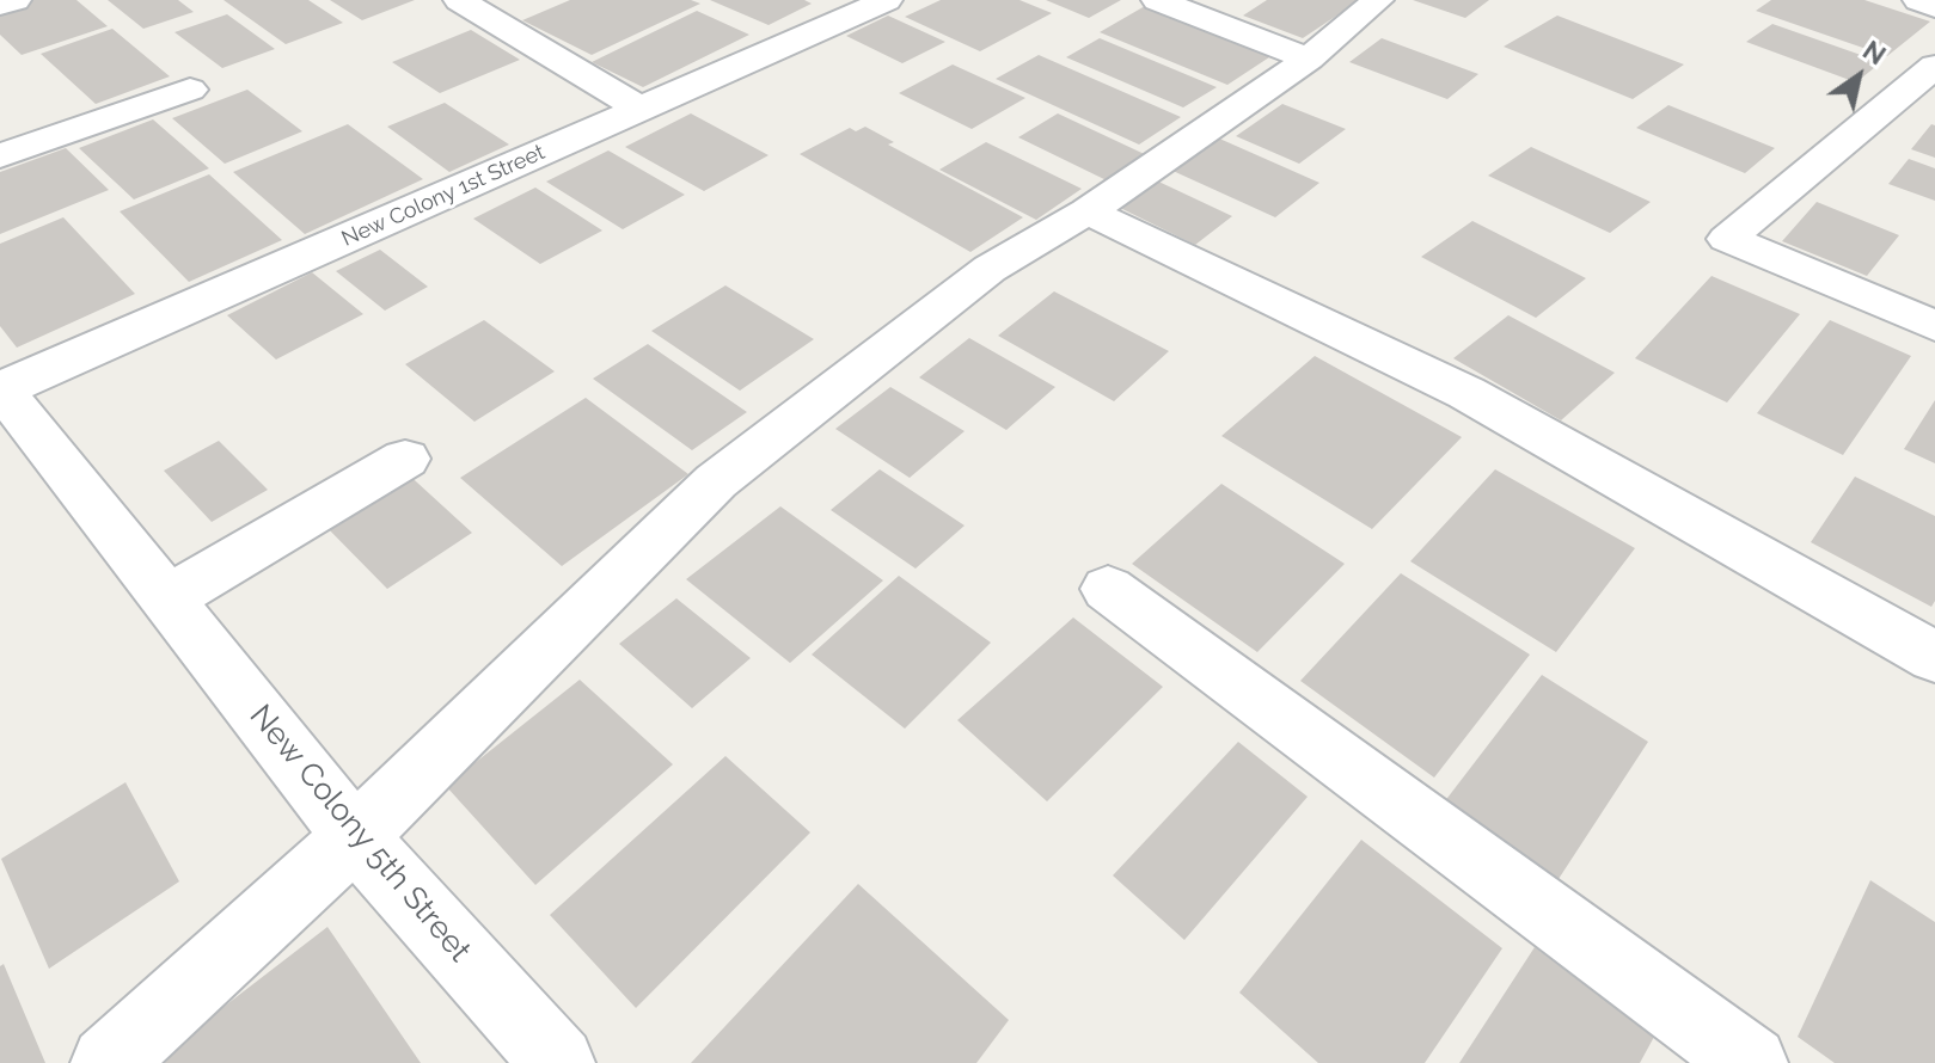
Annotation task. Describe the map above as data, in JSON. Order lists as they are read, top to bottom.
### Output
{
  "streets": {
    "street": ["New Colony 1st Street", "New Colony 5th Street"]
  },
  "crossings": [
    ["New Colony 1st Street", "New Colony 5th Street"]
  ],
  "north": "top right"
}
